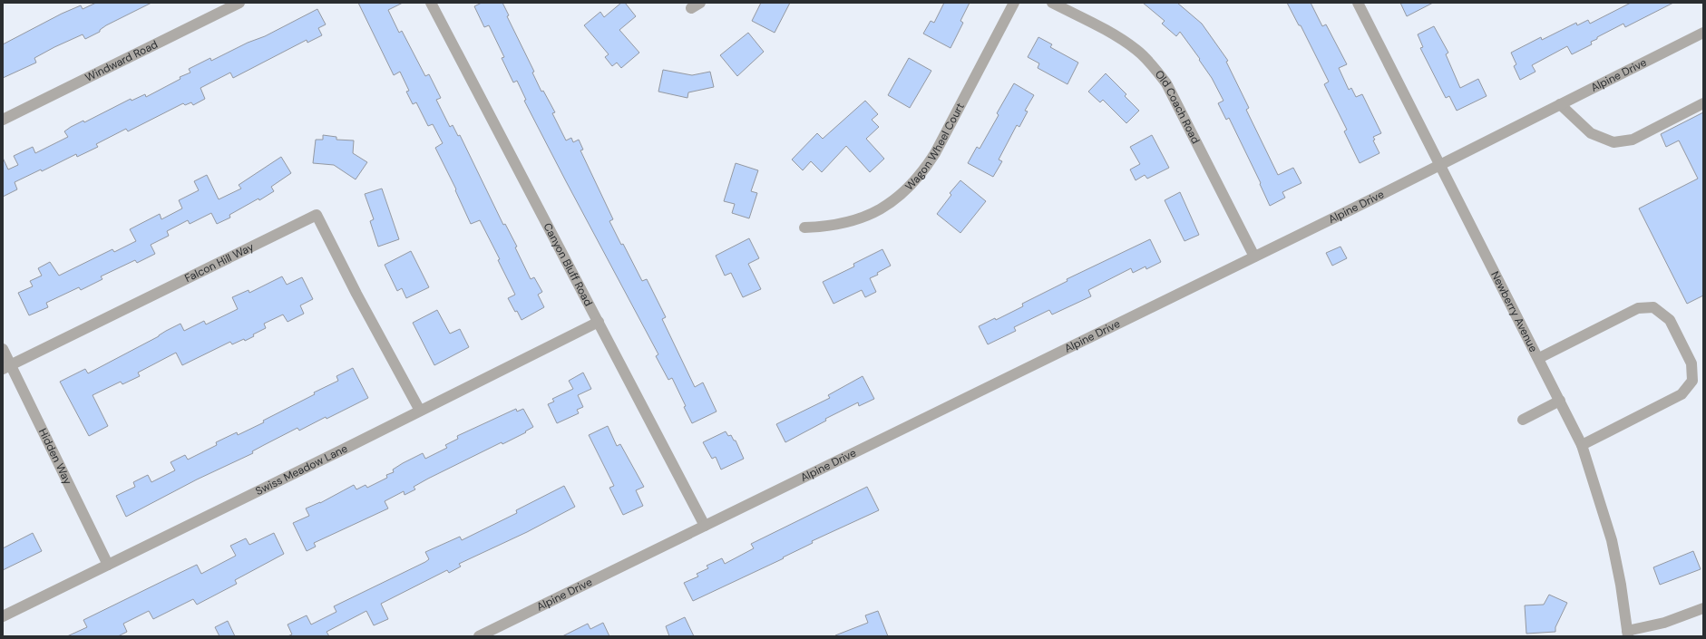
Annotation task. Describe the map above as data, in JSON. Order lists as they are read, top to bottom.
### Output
{
  "streets": {
    "street": [
      "Windward Road",
      "Alpine Drive",
      "Old Coach Road",
      "Wagon Wheel Court",
      "Falcon Hill Way",
      "Canyon Bluff Road",
      "Newberry Avenue",
      "Hidden Way",
      "Swiss Meadow Lane"
    ]
  },
  "crossings": [
    ["Alpine Drive", "Old Coach Road"],
    ["Alpine Drive", "Canyon Bluff Road"],
    ["Alpine Drive", "Newberry Avenue"],
    ["Falcon Hill Way", "Hidden Way"],
    ["Falcon Hill Way", "Swiss Meadow Lane"],
    ["Canyon Bluff Road", "Swiss Meadow Lane"],
    ["Hidden Way", "Swiss Meadow Lane"]
  ]
}
